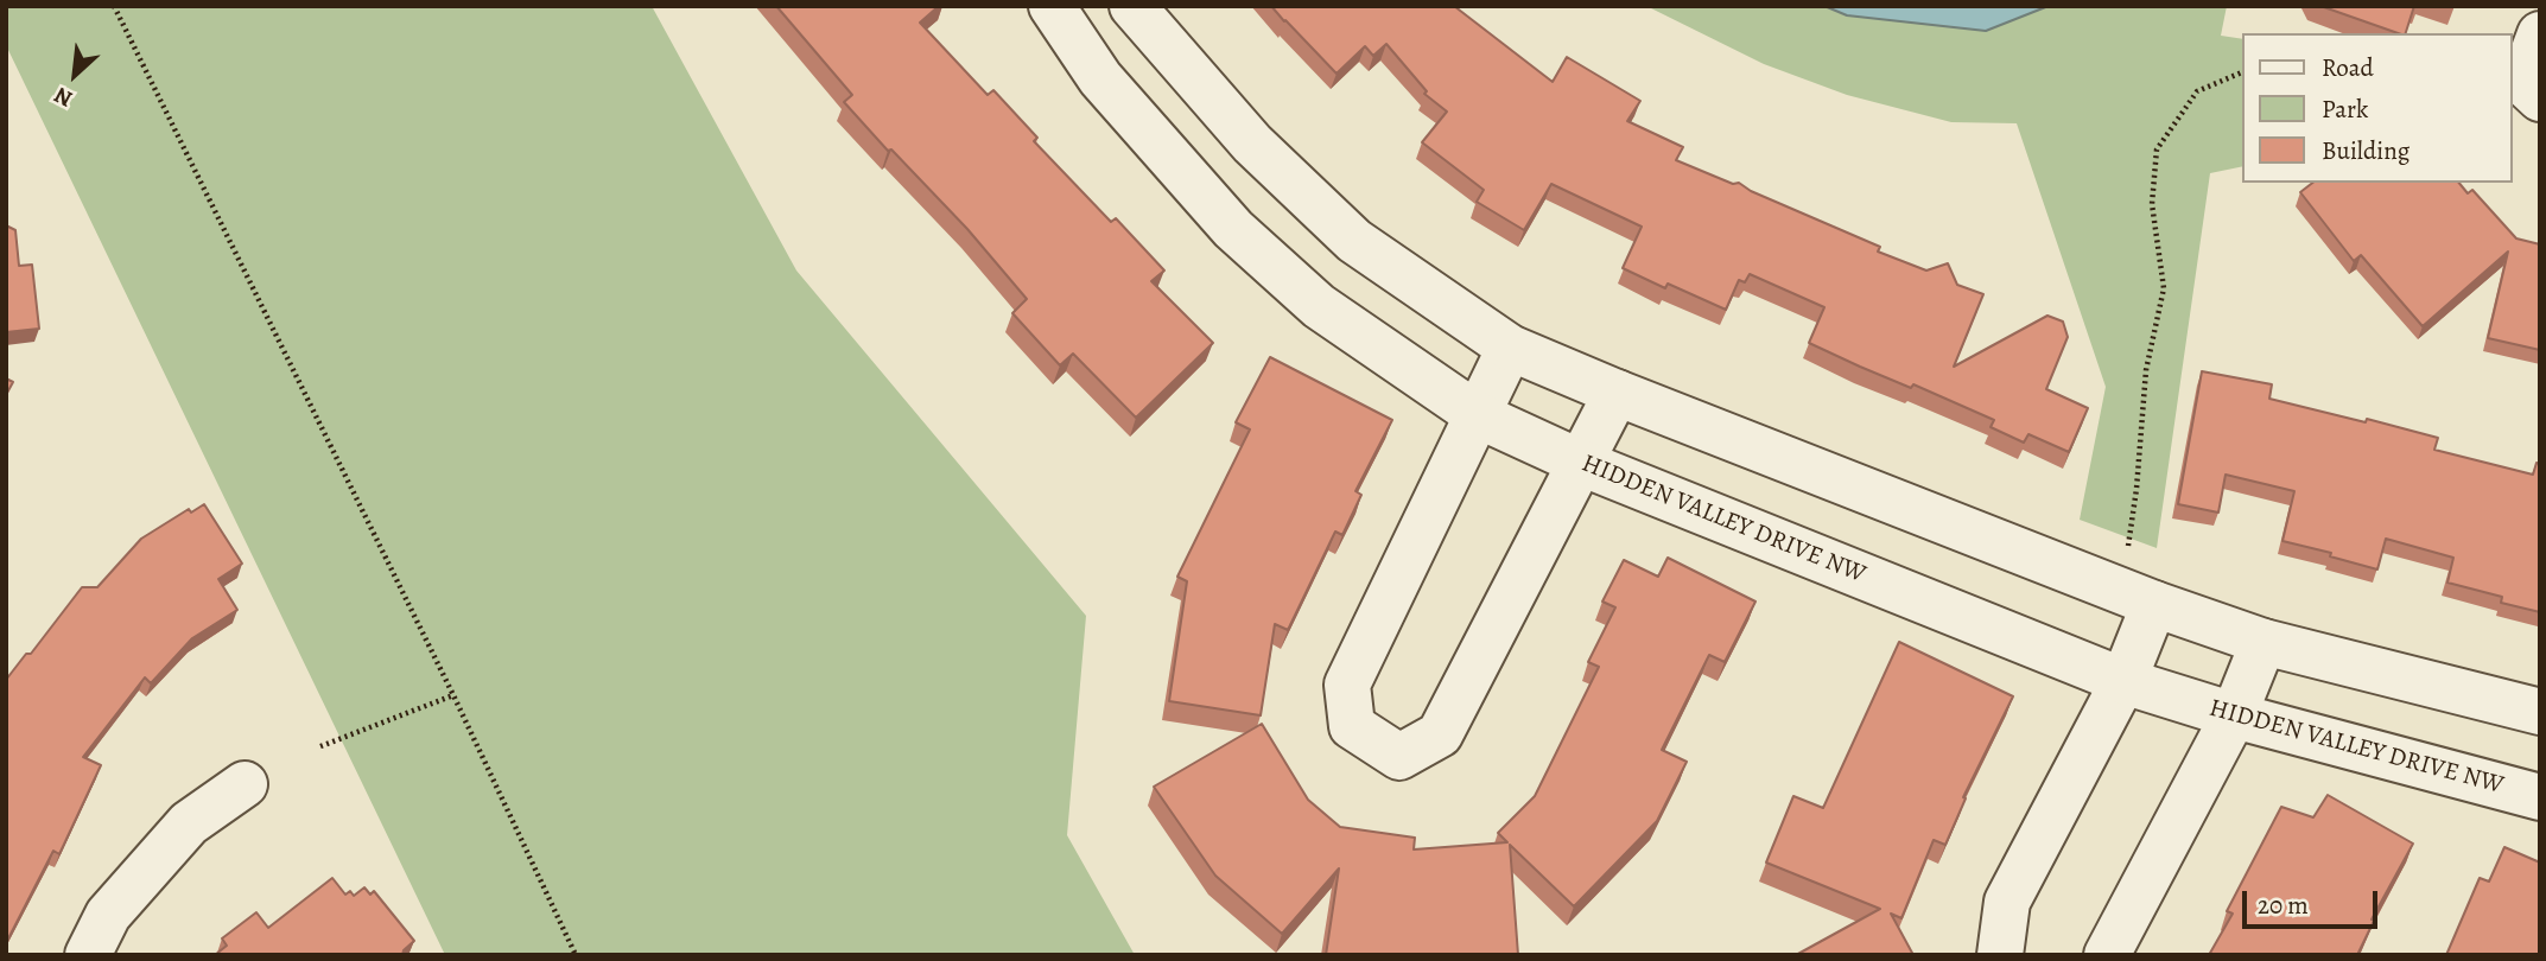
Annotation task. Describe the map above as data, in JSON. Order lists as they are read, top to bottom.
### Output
{
  "streets": {
    "street": ["HIDDEN VALLEY DRIVE NW"]
  },
  "legend": ["Road", "Park", "Building"],
  "scale_bar": "20 m",
  "north": "bottom left"
}
